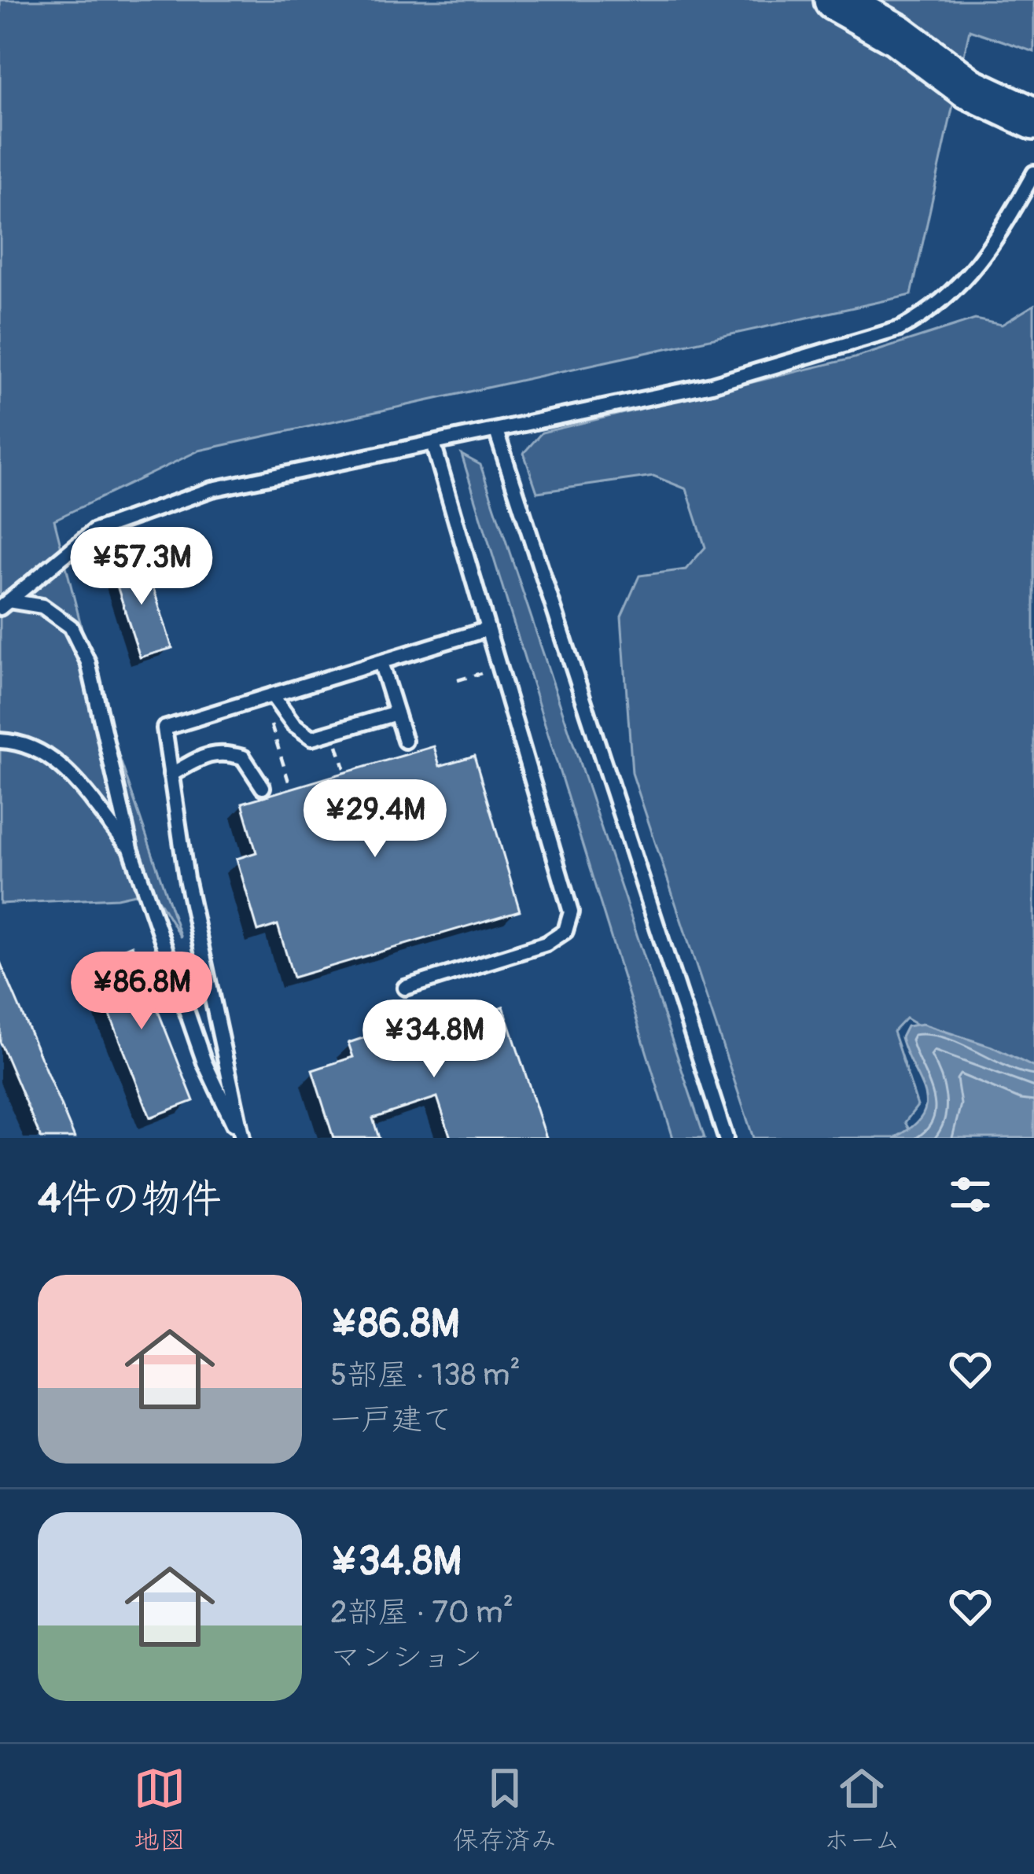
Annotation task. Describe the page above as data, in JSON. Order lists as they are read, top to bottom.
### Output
{
  "page": {
    "price": [
      "¥57.3M",
      "¥29.4M",
      "¥86.8M",
      "¥34.8M"
    ],
    "heading": "4件の物件",
    "list": [
      {
        "name": "¥86.8M",
        "note": "5部屋 · 138 m² · 一戸建て"
      },
      {
        "name": "¥34.8M",
        "note": "2部屋 · 70 m² · マンション"
      }
    ],
    "tabs": ["地図", "保存済み", "ホーム"]
  }
}
